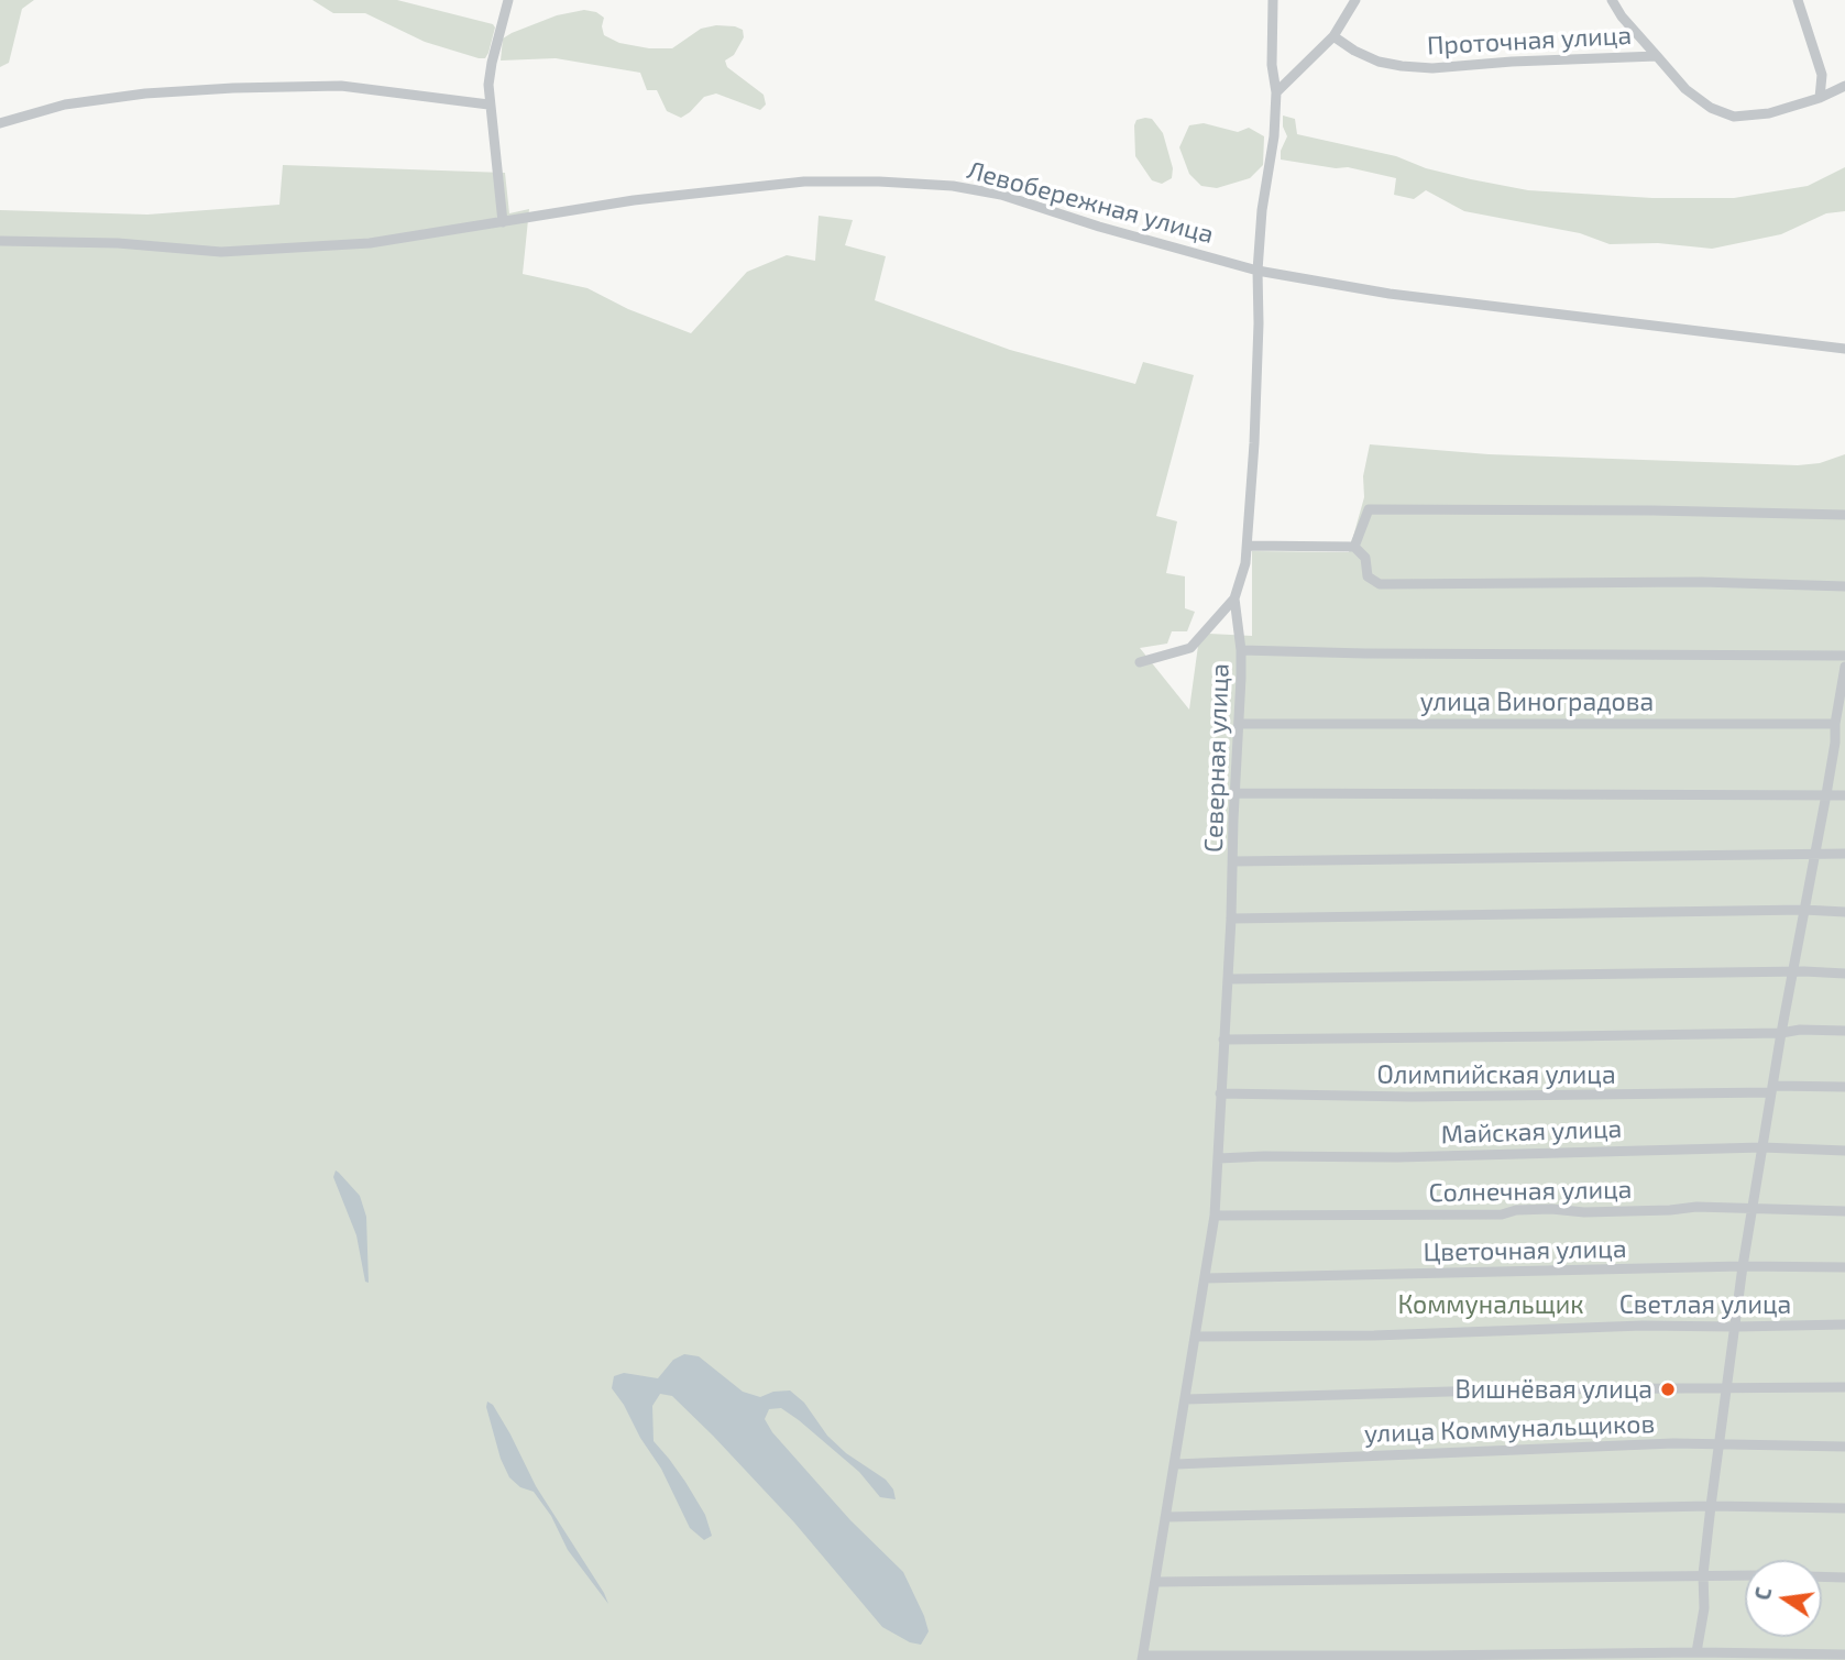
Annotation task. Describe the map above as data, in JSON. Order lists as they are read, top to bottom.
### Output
{
  "streets": {
    "street": [
      "Проточная улица",
      "Левобережная улица",
      "улица Виноградова",
      "Северная улица",
      "Олимпийская улица",
      "Майская улица",
      "Солнечная улица",
      "Цветочная улица",
      "Светлая улица",
      "улица Коммунальщиков"
    ]
  },
  "crossings": [
    ["улица Виноградова", "Северная улица"],
    ["Северная улица", "Олимпийская улица"],
    ["Северная улица", "Майская улица"],
    ["Северная улица", "Солнечная улица"],
    ["Северная улица", "Цветочная улица"],
    ["Северная улица", "Светлая улица"],
    ["Северная улица", "улица Коммунальщиков"]
  ],
  "parks": ["Коммунальщик"],
  "places": ["Вишнёвая улица"],
  "north": "left"
}
